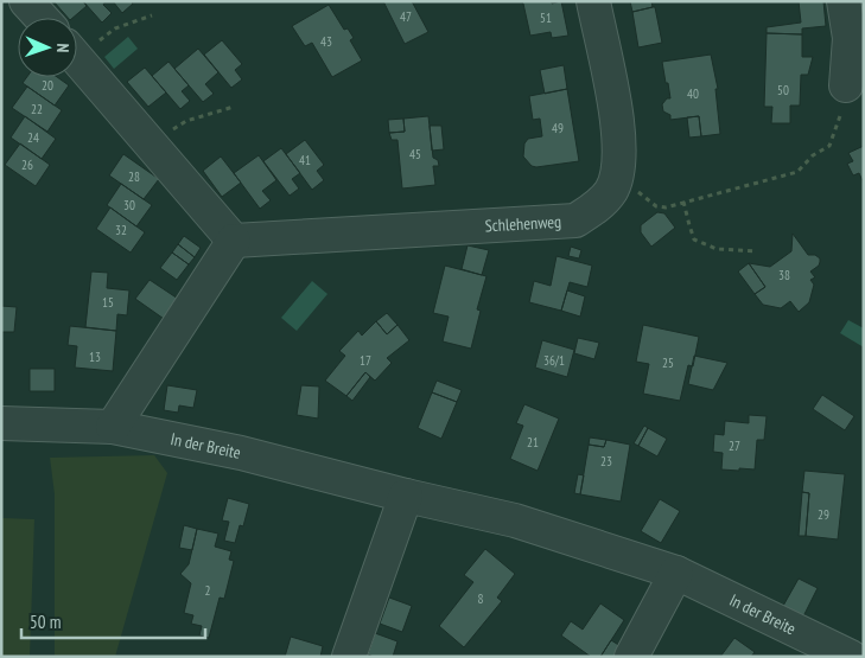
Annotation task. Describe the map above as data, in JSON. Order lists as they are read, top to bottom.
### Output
{
  "streets": {
    "street": ["Schlehenweg", "In der Breite"]
  },
  "house_numbers": [
    "47",
    "51",
    "43",
    "20",
    "50",
    "40",
    "22",
    "49",
    "24",
    "45",
    "41",
    "26",
    "28",
    "30",
    "32",
    "38",
    "15",
    "13",
    "17",
    "36/1",
    "25",
    "21",
    "27",
    "23",
    "29",
    "2",
    "8"
  ],
  "scale_bar": "50 m",
  "north": "right"
}
